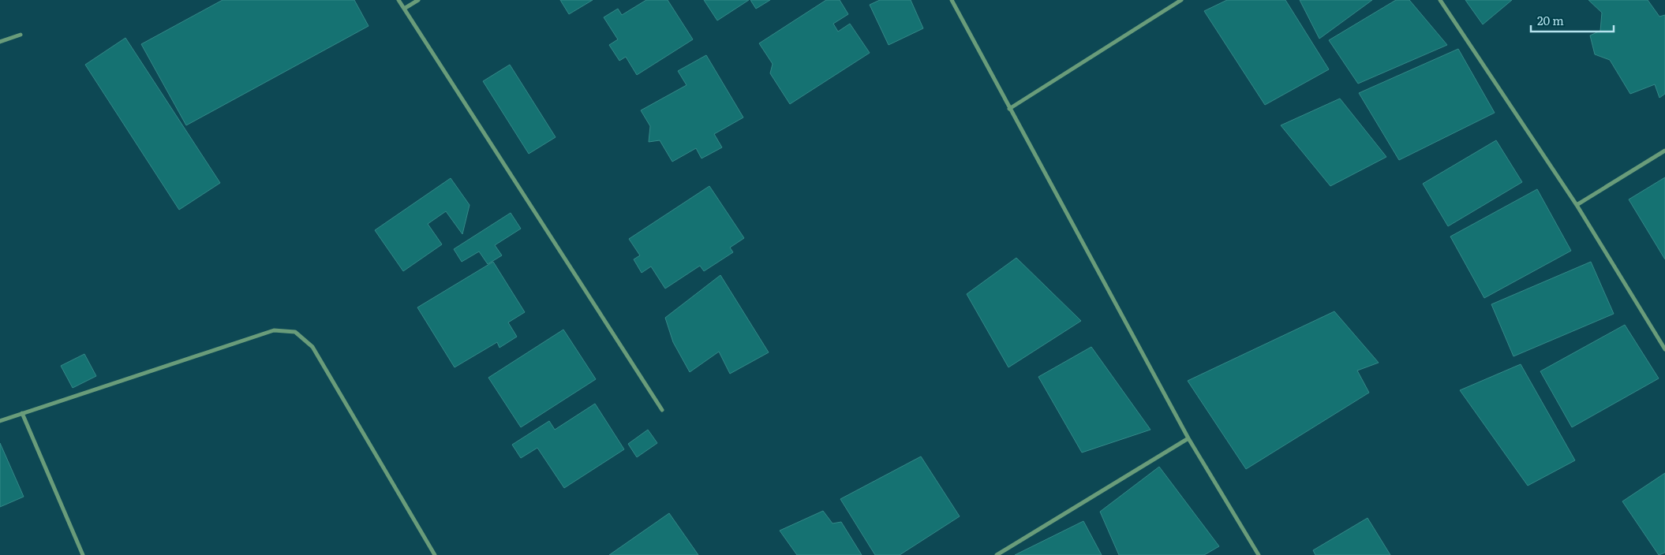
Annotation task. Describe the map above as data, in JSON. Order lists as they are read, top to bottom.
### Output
{
  "scale_bar": "20 m"
}
